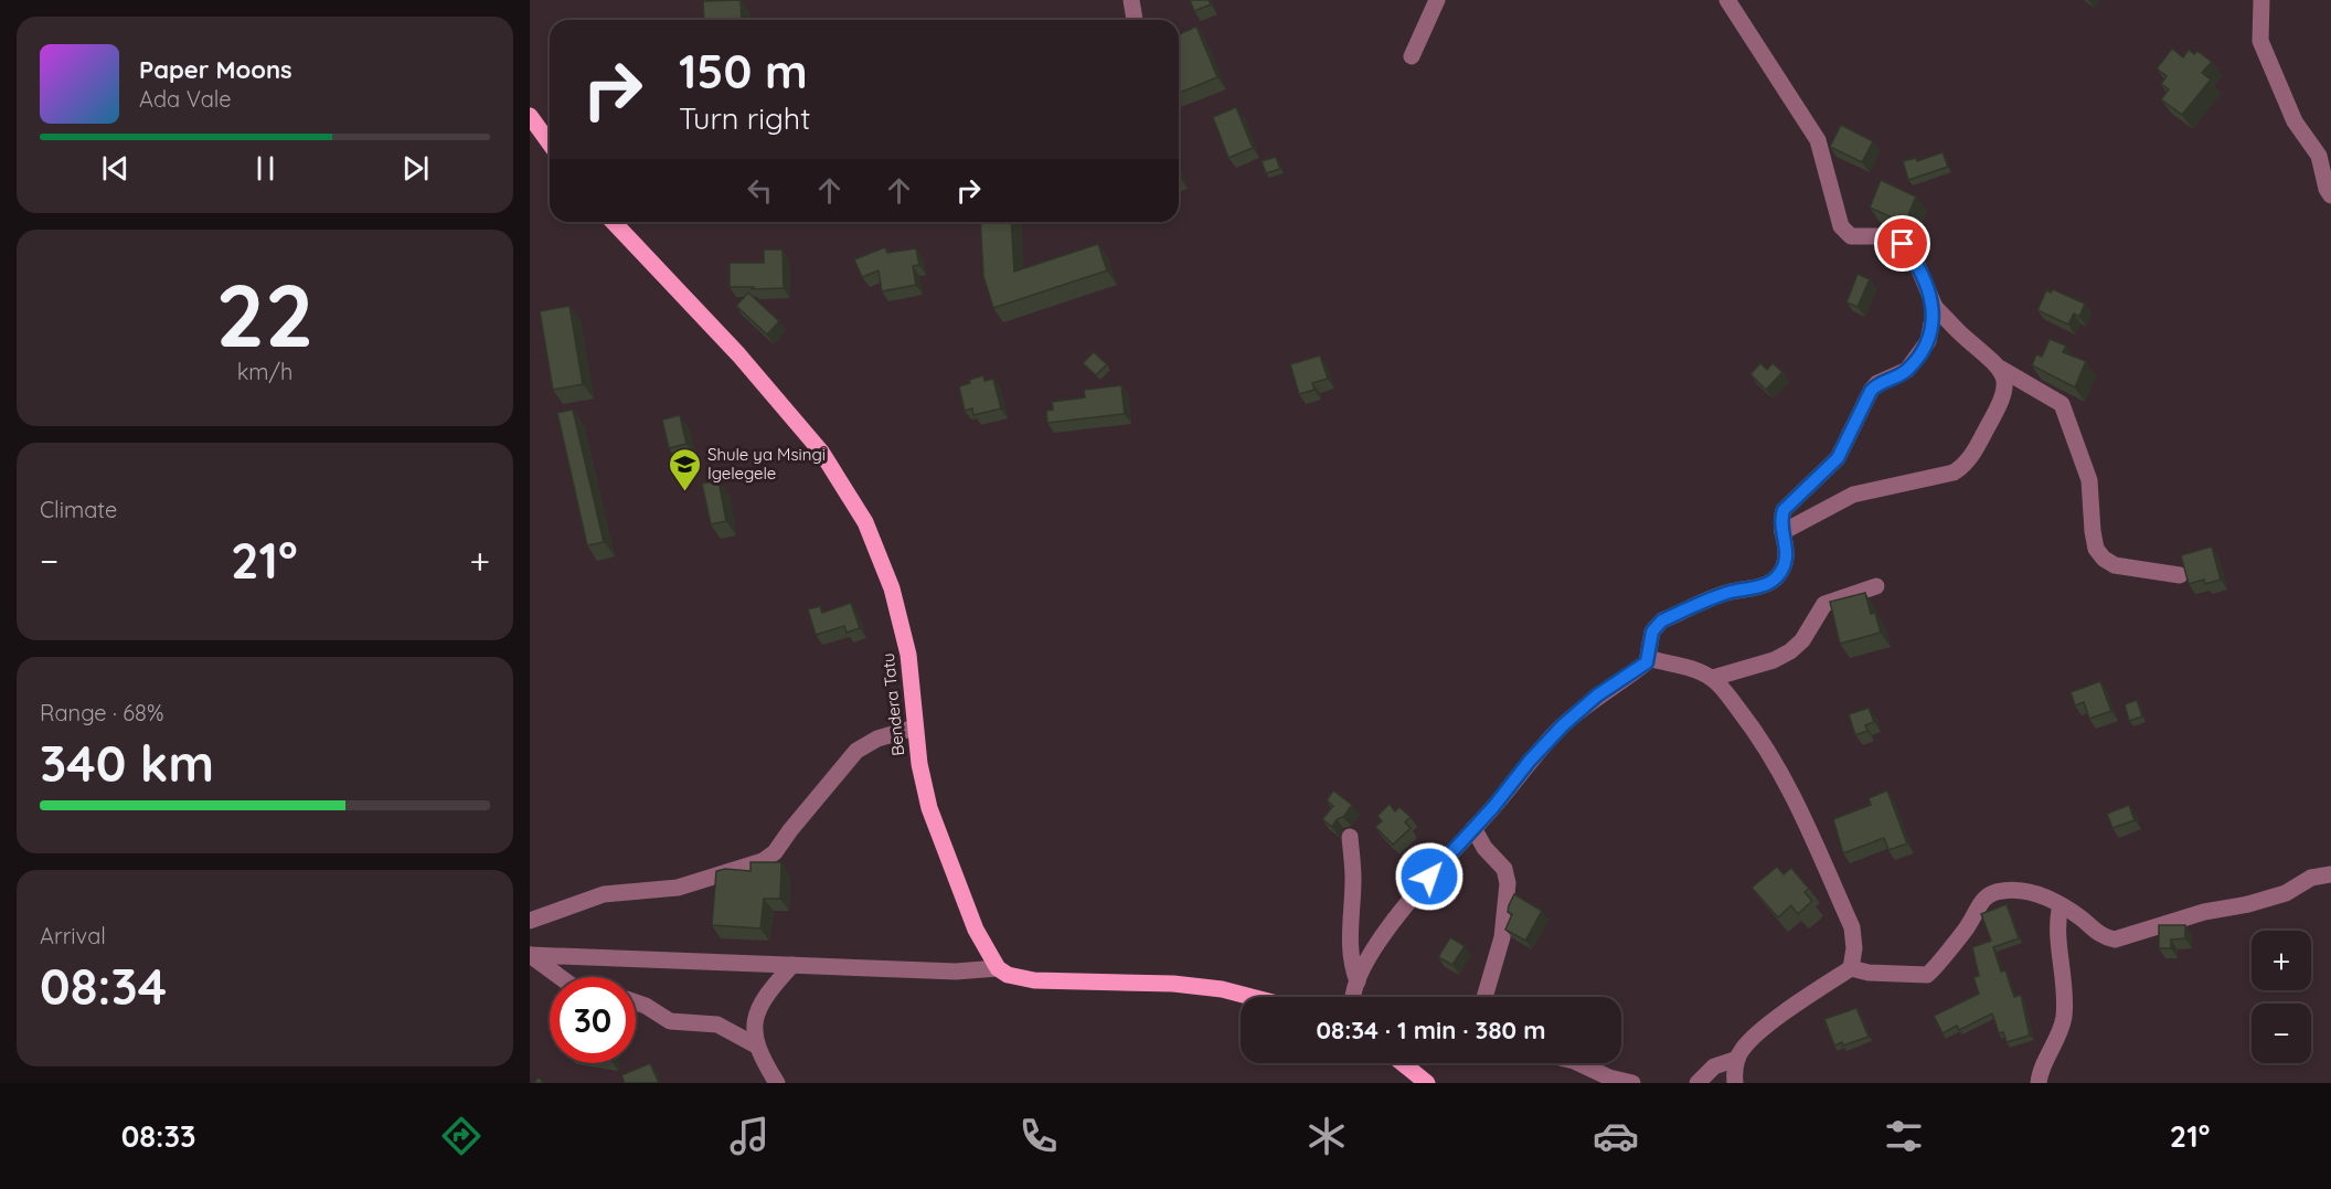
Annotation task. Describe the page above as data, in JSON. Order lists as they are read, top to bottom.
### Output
{
  "streets": {
    "main road": ["Bendera Tatu"]
  },
  "places": {
    "school or university": ["Shule ya Msingi Igelegele"]
  },
  "page": {
    "turn": ["150 m", "Turn right"],
    "song": ["Paper Moons", "Ada Vale"],
    "tile": [
      ["22", "km/h"],
      "Climate",
      ["Range · 68%", "340 km"],
      ["Arrival", "08:34"]
    ],
    "heat": ["−", "21°", "+"],
    "map_buttons": ["+", "−"],
    "limit": "30",
    "trip": "08:34 · 1 min · 380 m",
    "tabs": ["08:33", "21°"]
  }
}
